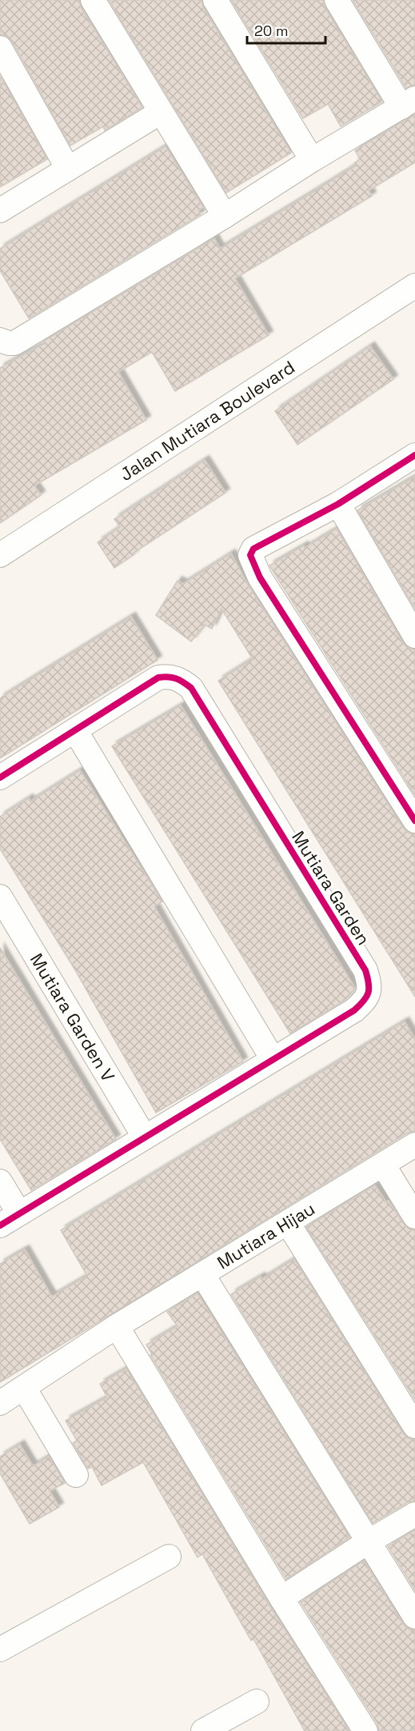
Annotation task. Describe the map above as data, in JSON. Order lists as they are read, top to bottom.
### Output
{
  "streets": {
    "street": [
      "Jalan Mutiara Boulevard",
      "Mutiara Garden",
      "Mutiara Garden V",
      "Mutiara Hijau"
    ]
  },
  "crossings": [
    ["Mutiara Garden", "Mutiara Garden V"]
  ],
  "scale_bar": "20 m"
}
